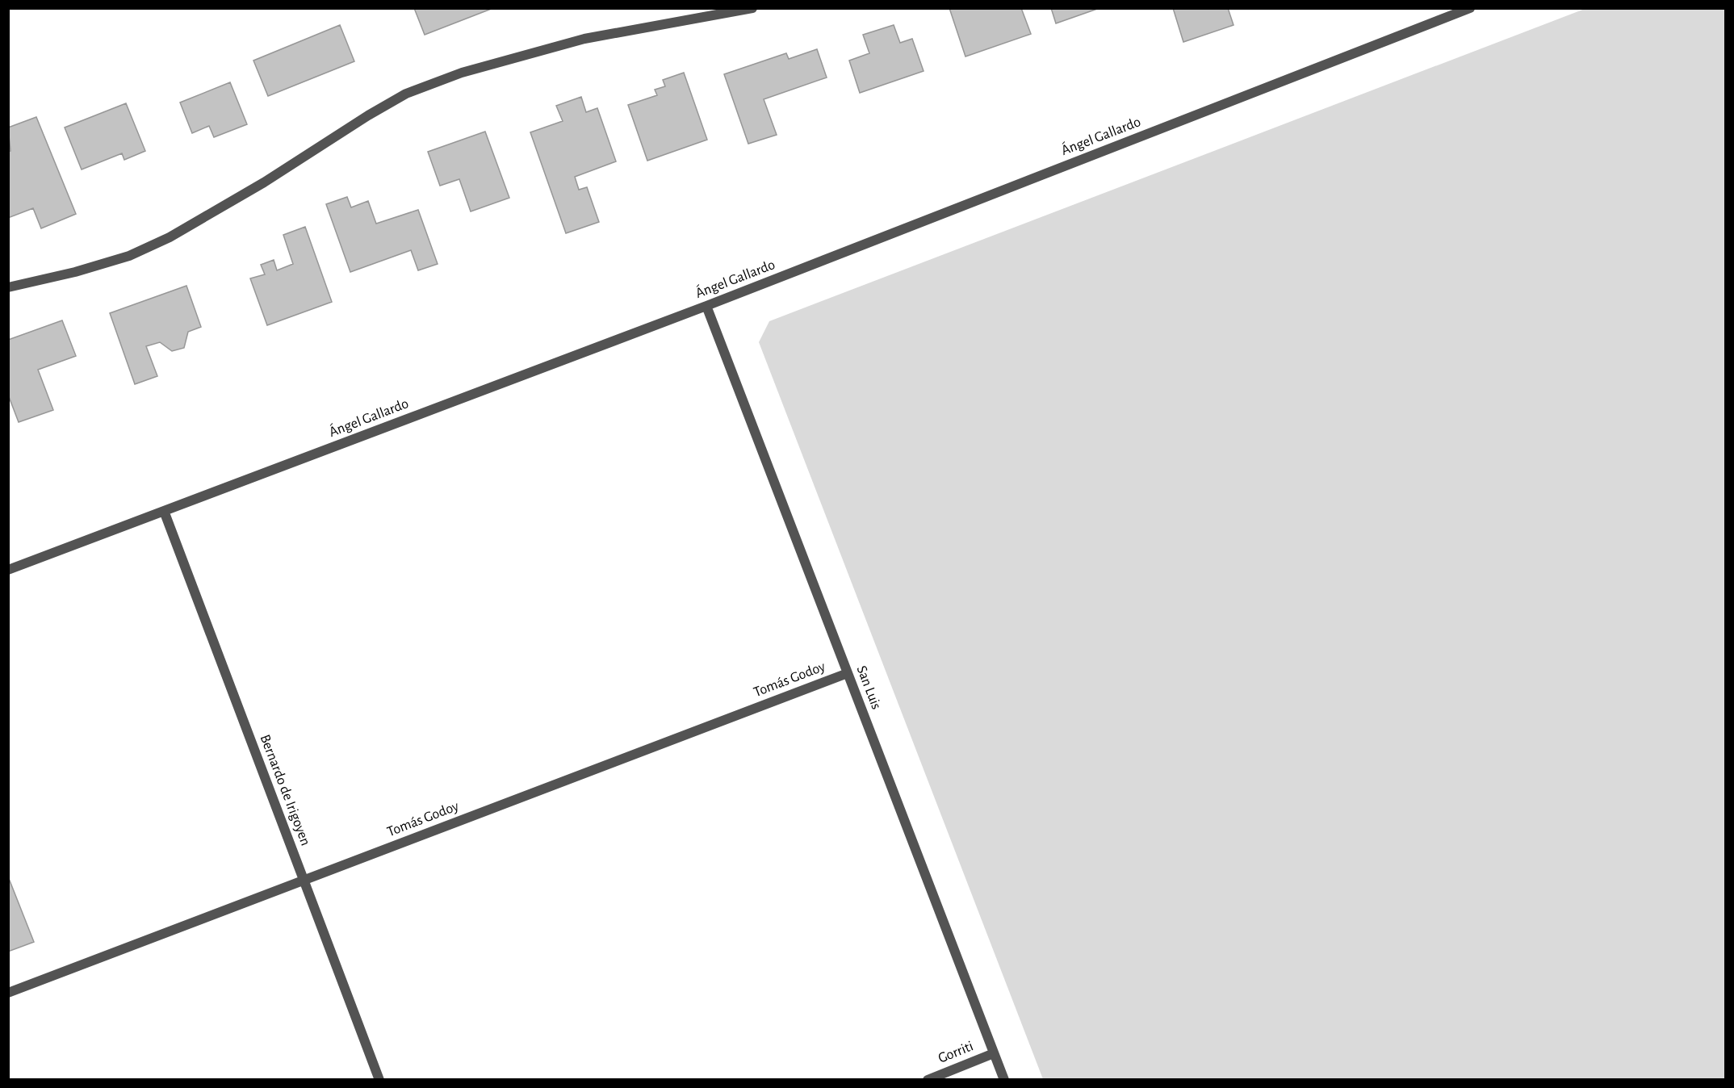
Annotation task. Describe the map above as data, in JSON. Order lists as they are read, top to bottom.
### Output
{
  "streets": {
    "street": [
      "Ángel Gallardo",
      "Tomás Godoy",
      "San Luis",
      "Bernardo de Irigoyen",
      "Gorriti"
    ]
  },
  "crossings": [
    ["Ángel Gallardo", "San Luis"],
    ["Ángel Gallardo", "Bernardo de Irigoyen"],
    ["Tomás Godoy", "San Luis"],
    ["Tomás Godoy", "Bernardo de Irigoyen"],
    ["San Luis", "Gorriti"]
  ]
}
